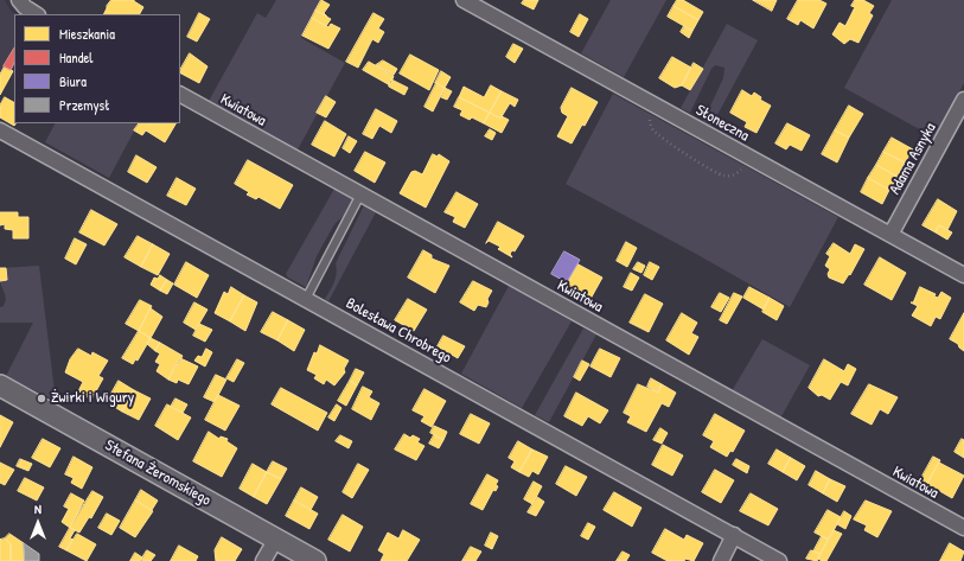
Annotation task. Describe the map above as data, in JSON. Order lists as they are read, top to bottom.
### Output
{
  "streets": {
    "street": [
      "Kwiatowa",
      "Słoneczna",
      "Adama Asnyka",
      "Bolesława Chrobrego",
      "Stefana Żeromskiego"
    ]
  },
  "crossings": [
    ["Słoneczna", "Adama Asnyka"]
  ],
  "places": ["Żwirki i Wigury"],
  "legend": [
    "Mieszkania",
    "Handel",
    "Biura",
    "Przemysł"
  ],
  "north": "top"
}
